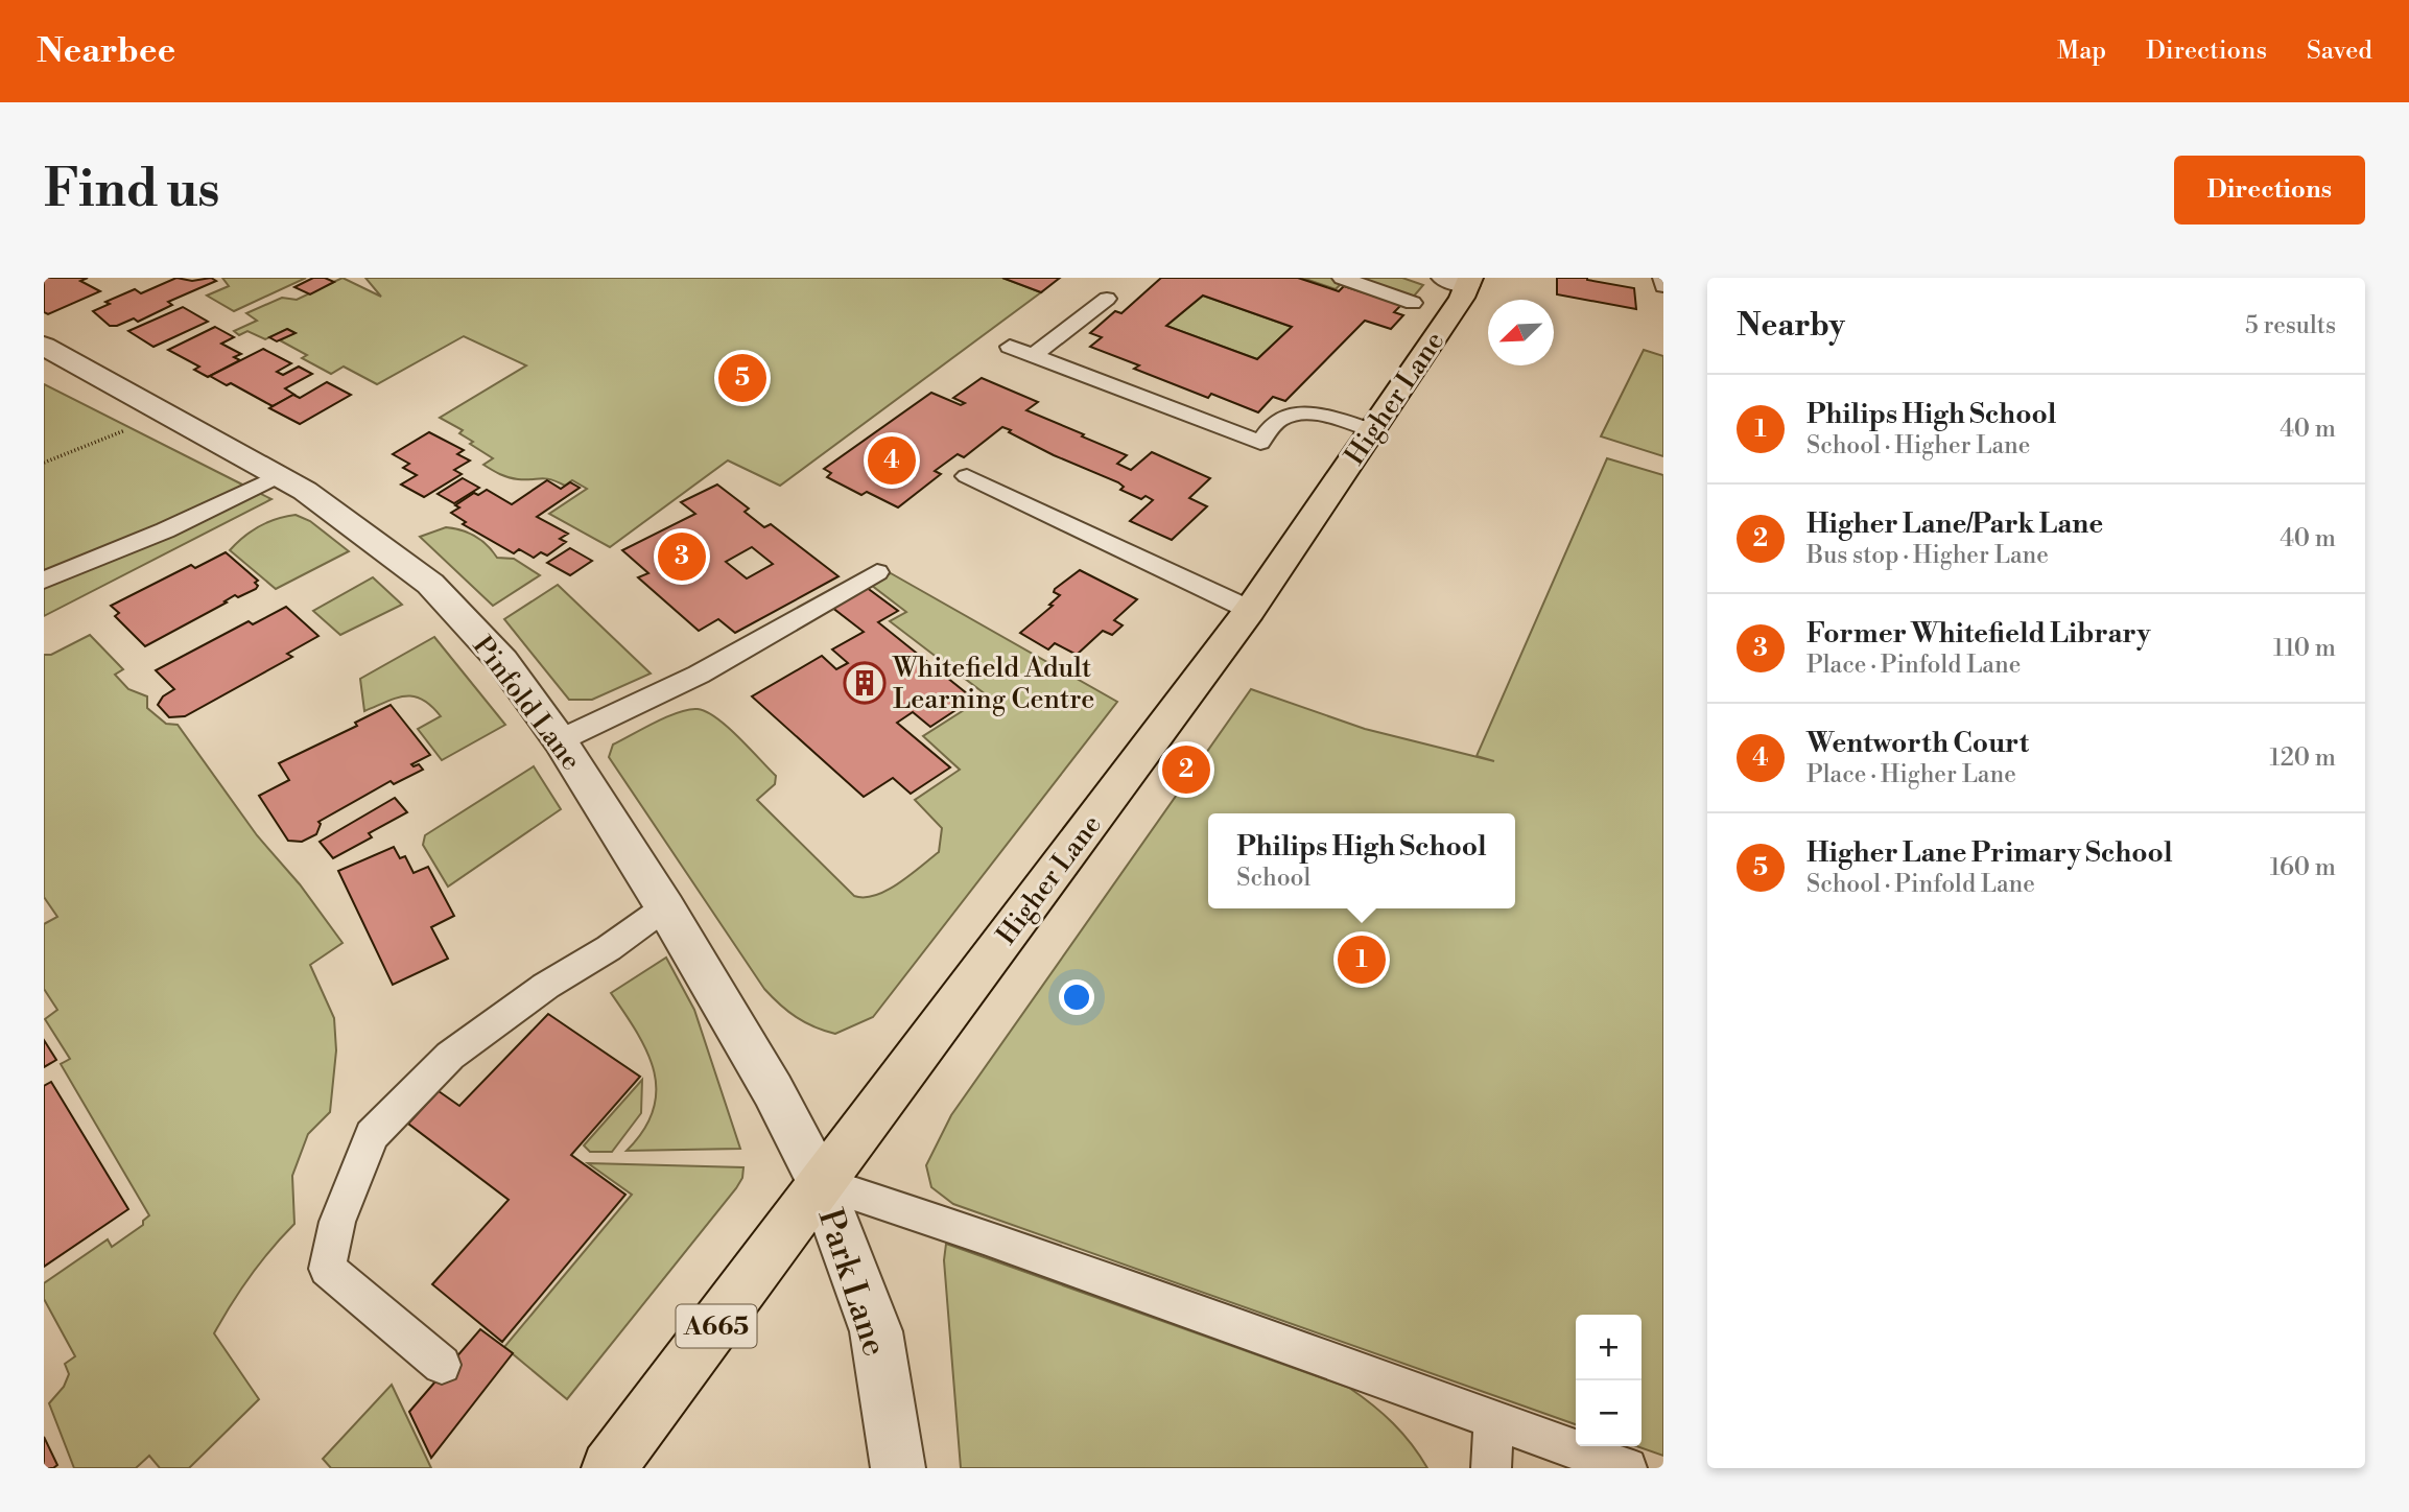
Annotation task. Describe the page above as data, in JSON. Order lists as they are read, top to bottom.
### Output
{
  "streets": {
    "main road": ["Higher Lane", "A665"],
    "street": ["Pinfold Lane", "Park Lane"]
  },
  "crossings": [
    ["Higher Lane", "Pinfold Lane"],
    ["Higher Lane", "Park Lane"],
    ["Pinfold Lane", "Park Lane"]
  ],
  "places": {
    "building": ["Whitefield Adult Learning Centre"]
  },
  "north": "bottom left",
  "page": {
    "header": "Nearbee",
    "nav": ["Map", "Directions", "Saved"],
    "buttons": "Directions",
    "title": "Find us",
    "heading": ["Nearby", "5 results"],
    "pins": [
      "5",
      "4",
      "3",
      "2",
      "1"
    ],
    "list": [
      {
        "mark": "1",
        "name": "Philips High School",
        "note": "School · Higher Lane",
        "value": "40 m"
      },
      {
        "mark": "2",
        "name": "Higher Lane/Park Lane",
        "note": "Bus stop · Higher Lane",
        "value": "40 m"
      },
      {
        "mark": "3",
        "name": "Former Whitefield Library",
        "note": "Place · Pinfold Lane",
        "value": "110 m"
      },
      {
        "mark": "4",
        "name": "Wentworth Court",
        "note": "Place · Higher Lane",
        "value": "120 m"
      },
      {
        "mark": "5",
        "name": "Higher Lane Primary School",
        "note": "School · Pinfold Lane",
        "value": "160 m"
      }
    ],
    "popup": ["Philips High School", "School"],
    "map_buttons": ["+", "−"]
  }
}
